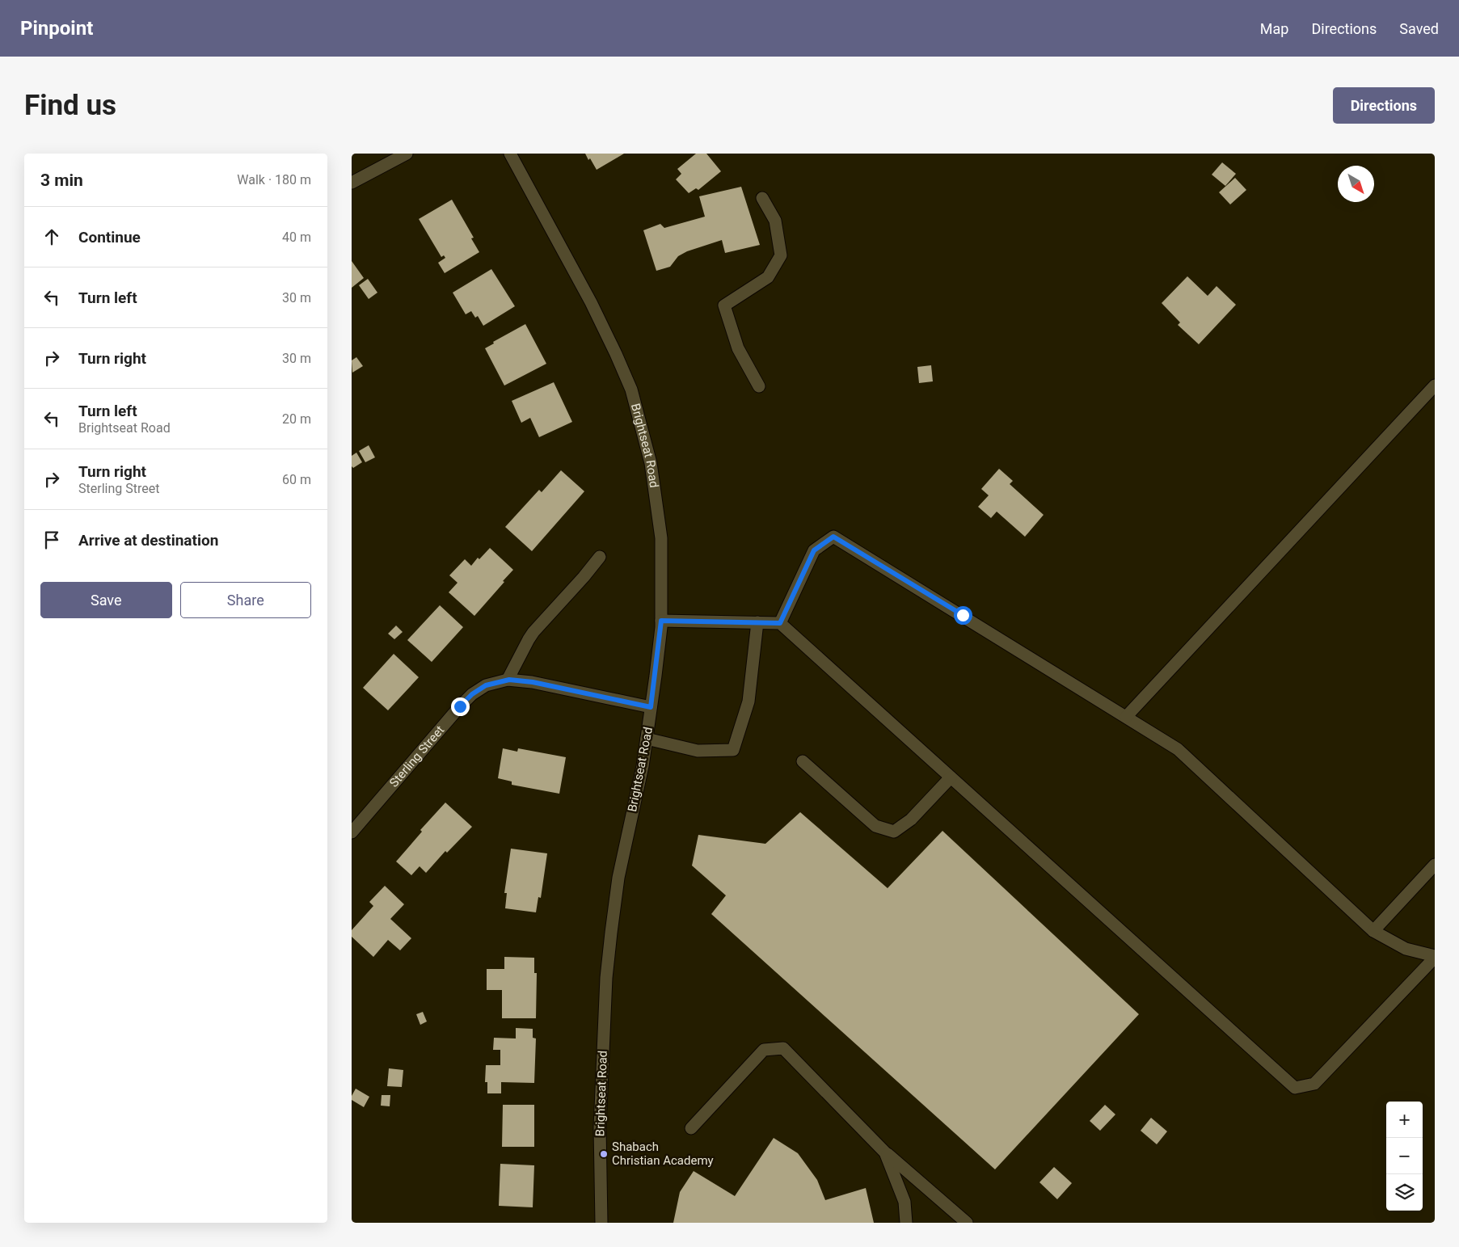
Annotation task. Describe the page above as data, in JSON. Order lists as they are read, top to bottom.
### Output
{
  "streets": {
    "street": ["Brightseat Road", "Sterling Street"]
  },
  "crossings": [
    ["Brightseat Road", "Sterling Street"]
  ],
  "places": ["Shabach Christian Academy"],
  "north": "bottom right",
  "page": {
    "header": "Pinpoint",
    "nav": ["Map", "Directions", "Saved"],
    "buttons": [
      "Directions",
      ["Save", "Share"]
    ],
    "title": "Find us",
    "heading": ["3 min", "Walk · 180 m"],
    "list": [
      ["Continue", "40 m"],
      ["Turn left", "30 m"],
      ["Turn right", "30 m"],
      ["Turn left", "Brightseat Road", "20 m"],
      ["Turn right", "Sterling Street", "60 m"],
      "Arrive at destination"
    ],
    "map_buttons": ["+", "−"]
  }
}
